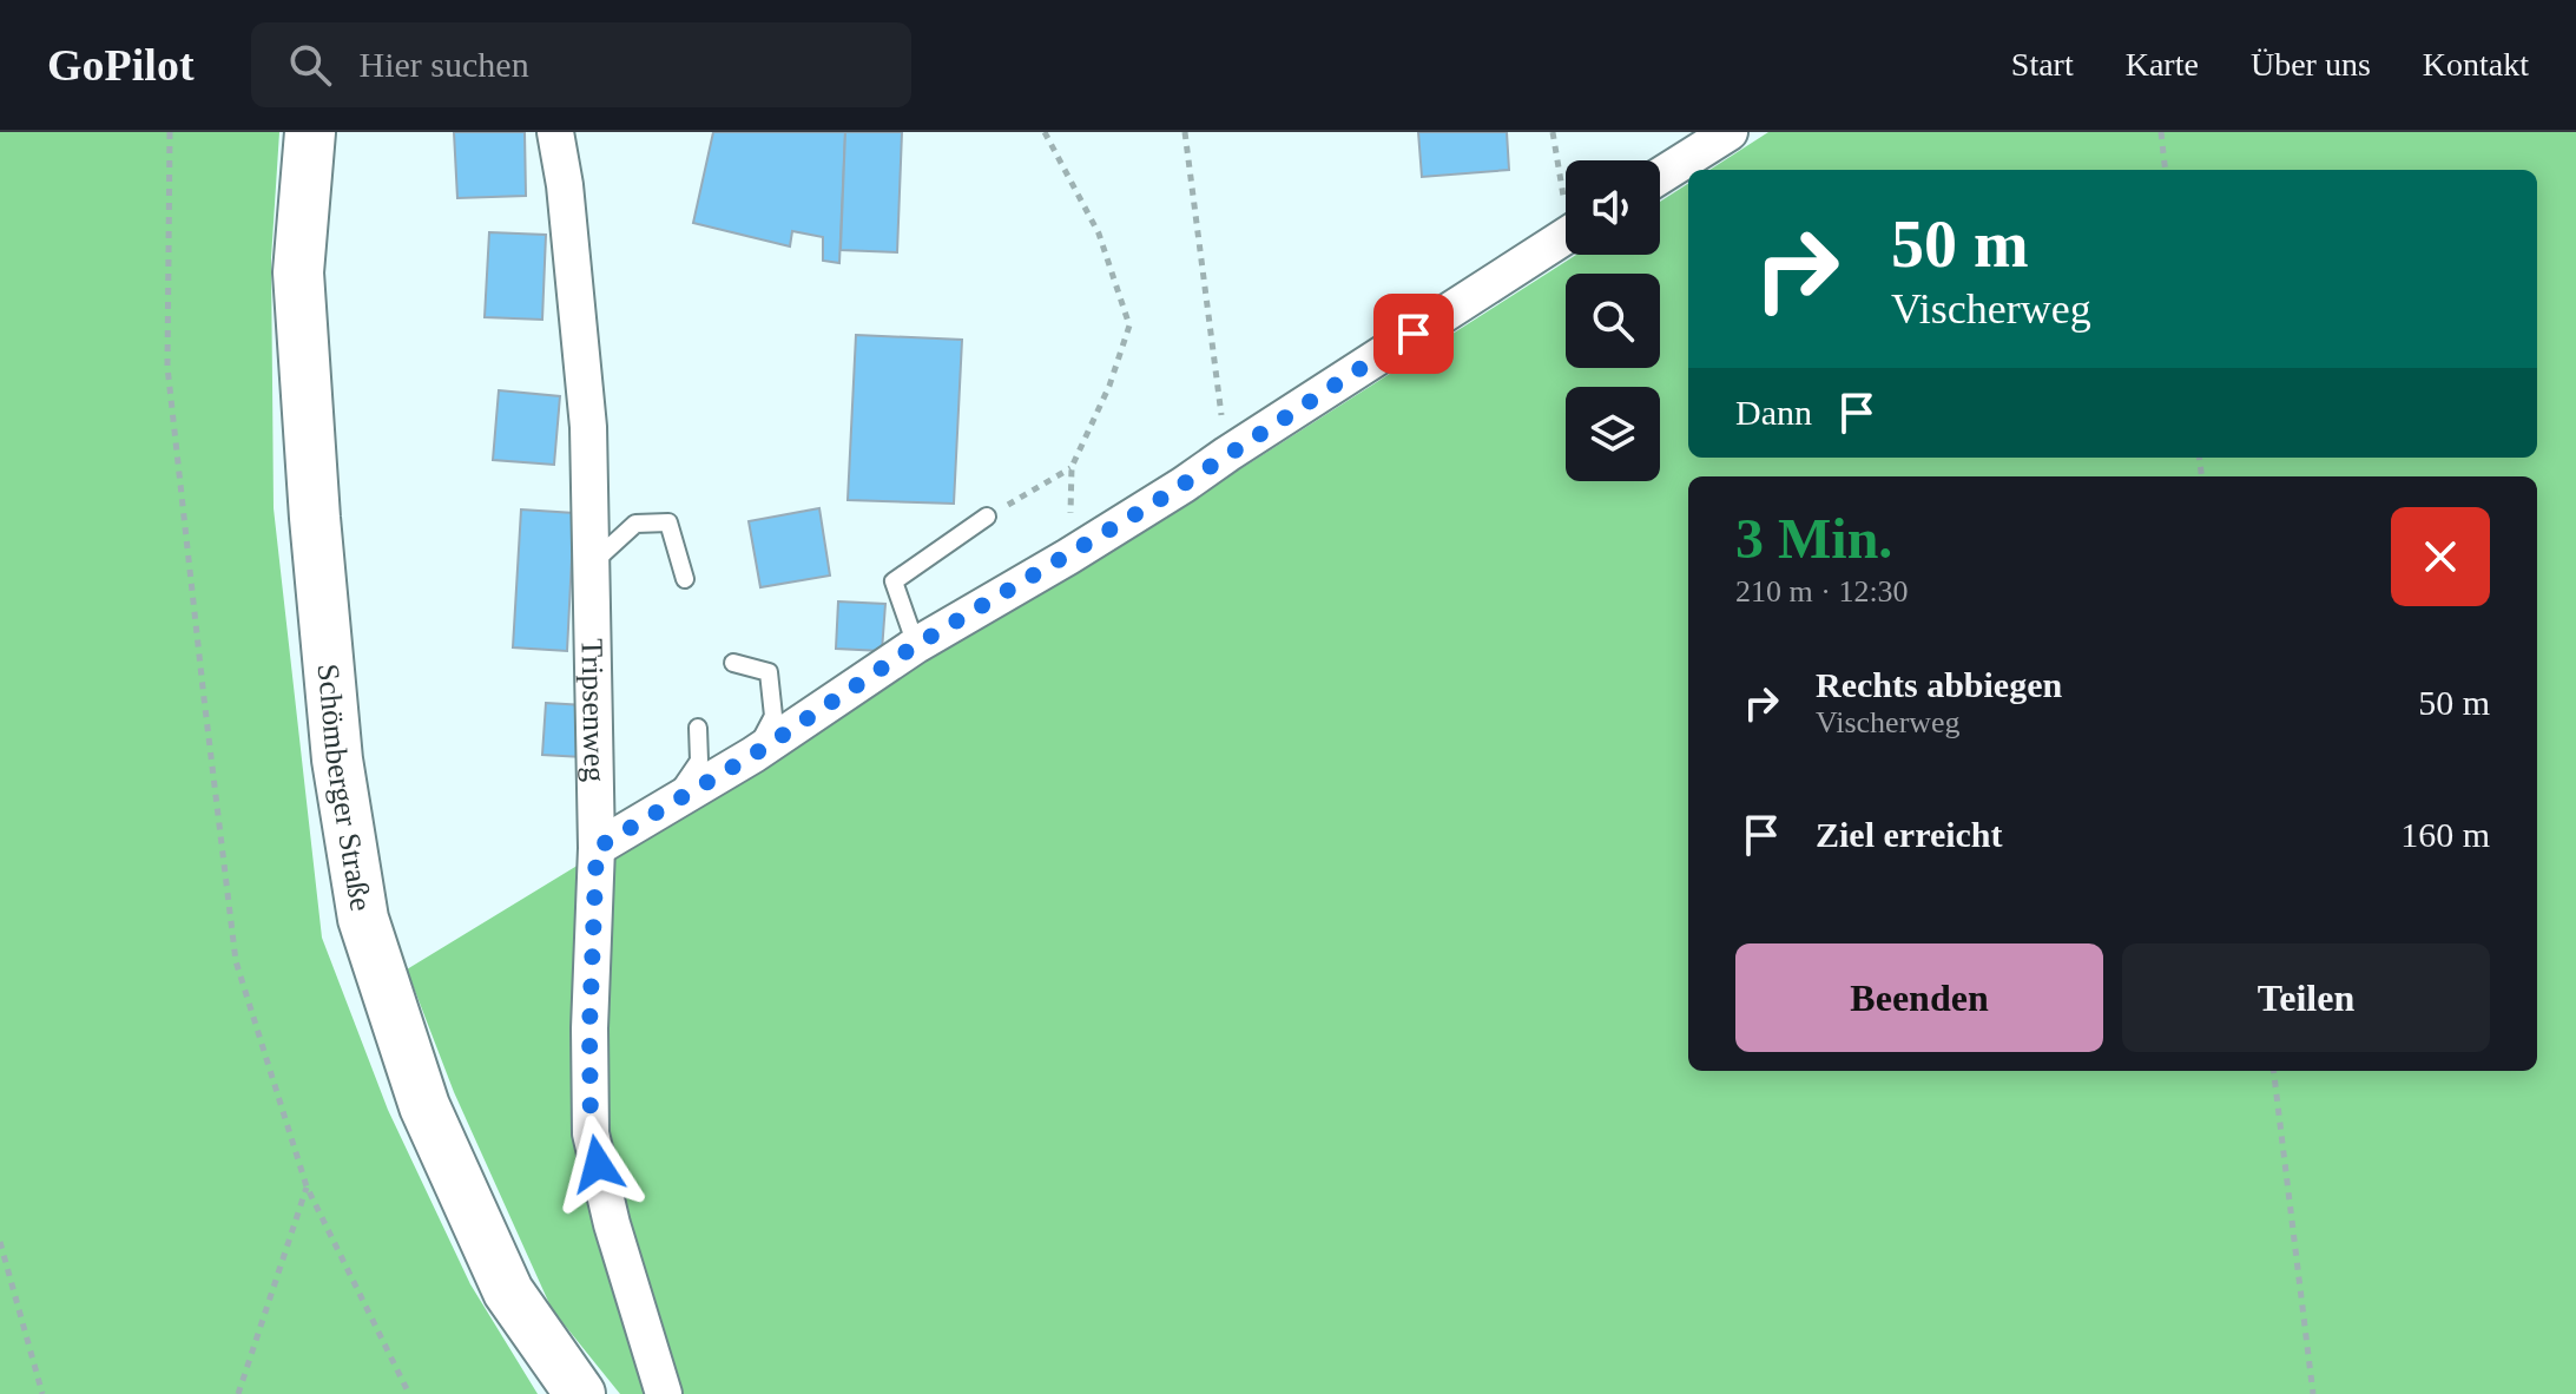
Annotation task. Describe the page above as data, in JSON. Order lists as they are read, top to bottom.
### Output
{
  "streets": {
    "main road": ["Schömberger Straße"],
    "street": ["Tripsenweg"]
  },
  "page": {
    "header": "GoPilot",
    "search": "Hier suchen",
    "nav": [
      "Start",
      "Karte",
      "Über uns",
      "Kontakt"
    ],
    "turn": ["50 m", "Vischerweg"],
    "then": "Dann",
    "heading": ["3 Min.", "210 m · 12:30"],
    "list": [
      {
        "name": "Rechts abbiegen",
        "note": "Vischerweg",
        "value": "50 m"
      },
      {
        "name": "Ziel erreicht",
        "value": "160 m"
      }
    ],
    "buttons": ["Beenden", "Teilen"]
  }
}
